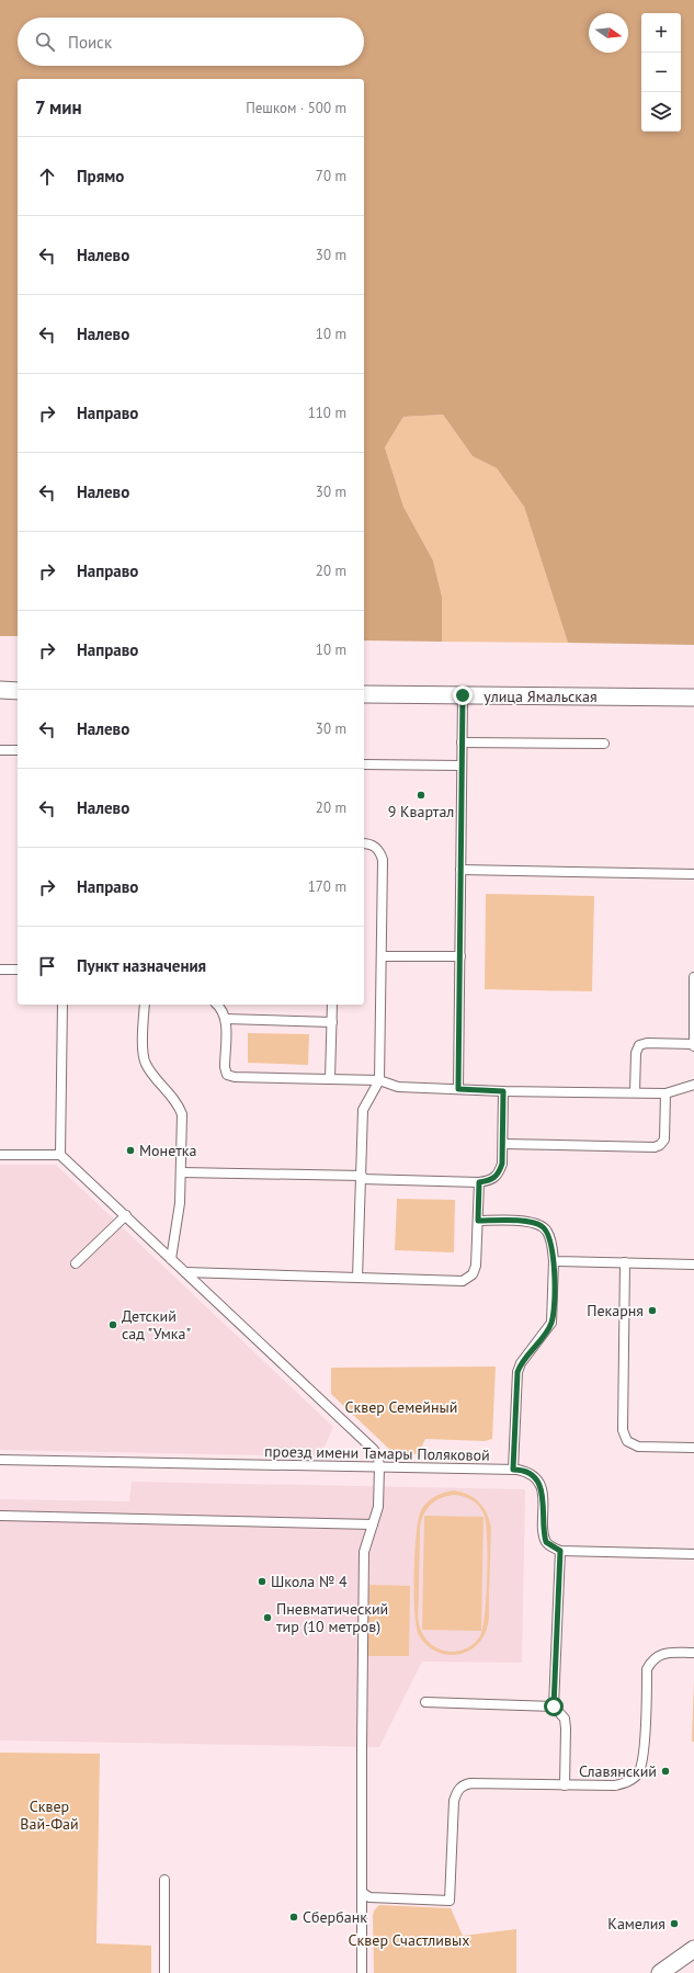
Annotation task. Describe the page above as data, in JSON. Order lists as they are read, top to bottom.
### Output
{
  "streets": {
    "street": ["улица Ямальская"],
    "lane": ["проезд имени Тамары Поляковой"]
  },
  "parks": ["Сквер Семейный", "Сквер Вай-Фай", "Сквер Счастливых"],
  "places": [
    "9 Квартал",
    "Монетка",
    "Пекарня",
    "Детский сад \"Умка\"",
    "Школа № 4",
    "Пневматический тир (10 метров)",
    "Славянский",
    "Сбербанк",
    "Камелия"
  ],
  "north": "right",
  "page": {
    "map_buttons": ["+", "−"],
    "search": "Поиск",
    "heading": ["7 мин", "Пешком · 500 m"],
    "list": [
      ["Прямо", "70 m"],
      ["Налево", "30 m"],
      ["Налево", "10 m"],
      ["Направо", "110 m"],
      ["Налево", "30 m"],
      ["Направо", "20 m"],
      ["Направо", "10 m"],
      ["Налево", "30 m"],
      ["Налево", "20 m"],
      ["Направо", "170 m"],
      "Пункт назначения"
    ]
  }
}
